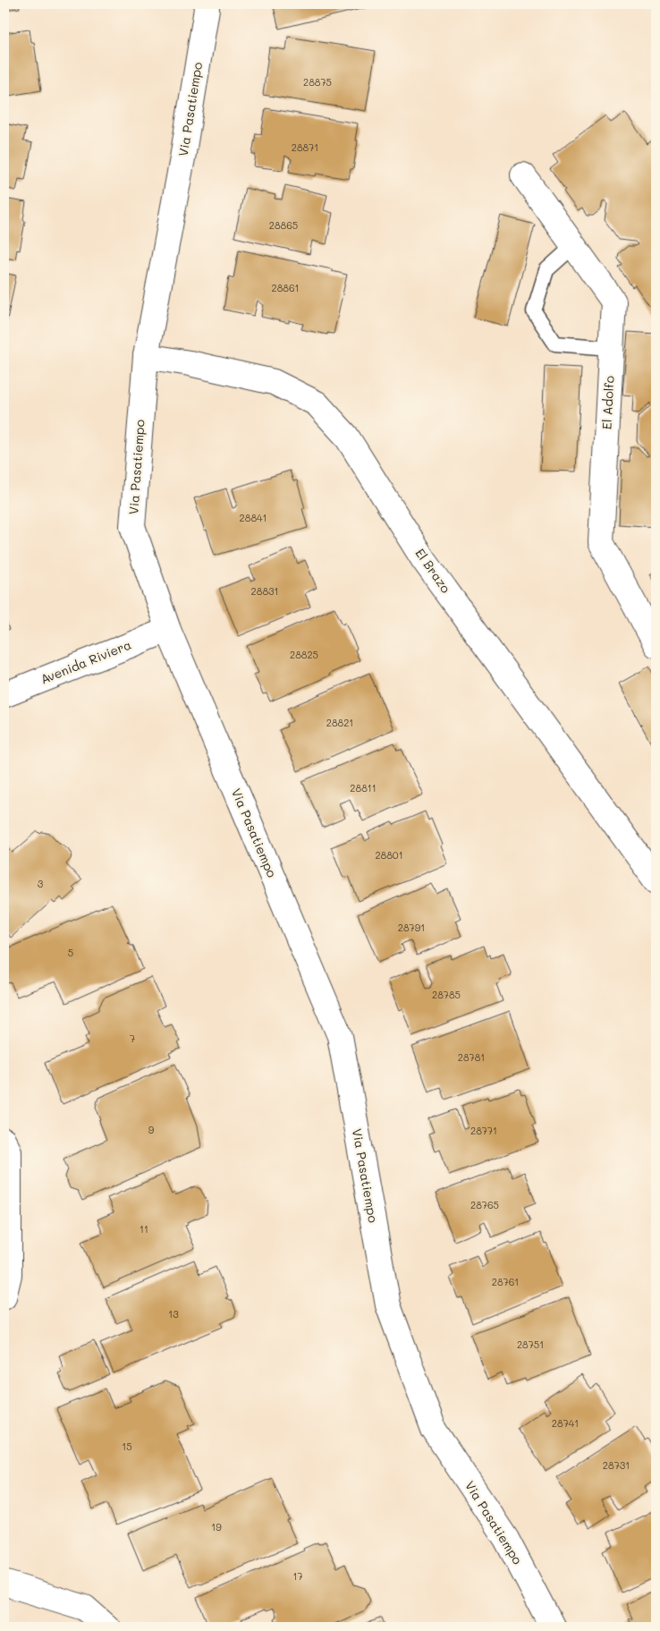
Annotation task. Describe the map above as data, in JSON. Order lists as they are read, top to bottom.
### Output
{
  "streets": {
    "street": [
      "Via Pasatiempo",
      "El Adolfo",
      "El Brazo",
      "Avenida Riviera"
    ]
  },
  "crossings": [
    ["Via Pasatiempo", "El Brazo"],
    ["Via Pasatiempo", "Avenida Riviera"]
  ],
  "house_numbers": [
    "28875",
    "28871",
    "28865",
    "28861",
    "28841",
    "28831",
    "28825",
    "28821",
    "28811",
    "28801",
    "3",
    "28791",
    "5",
    "28785",
    "7",
    "28781",
    "9",
    "28771",
    "28765",
    "11",
    "28761",
    "13",
    "28751",
    "28741",
    "15",
    "28731",
    "19",
    "17"
  ]
}
